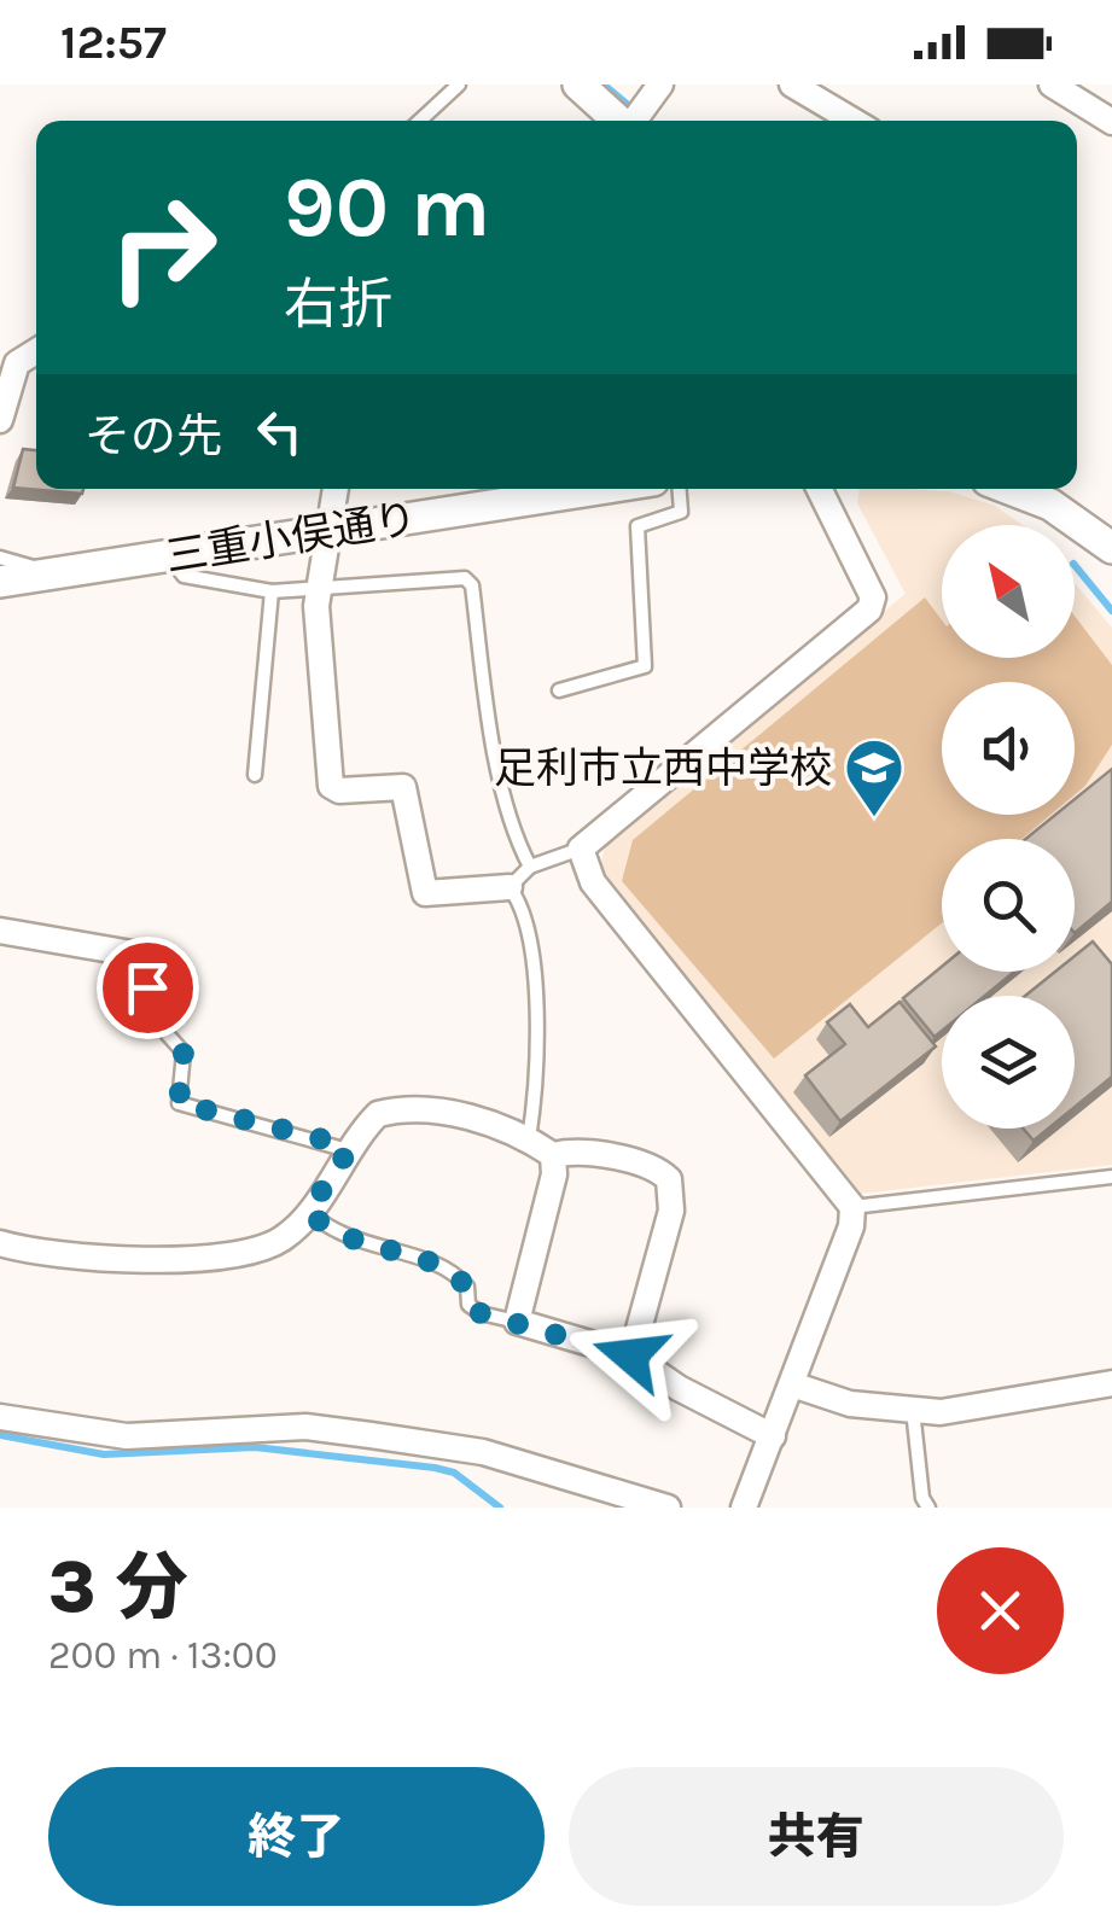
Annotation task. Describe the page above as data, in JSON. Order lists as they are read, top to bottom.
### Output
{
  "streets": {
    "street": ["三重小俣通り"]
  },
  "places": {
    "school or university": ["足利市立西中学校"]
  },
  "north": "top left",
  "page": {
    "status": "12:57",
    "turn": ["90 m", "右折"],
    "then": "その先",
    "heading": ["3 分", "200 m · 13:00"],
    "buttons": ["終了", "共有"]
  }
}
